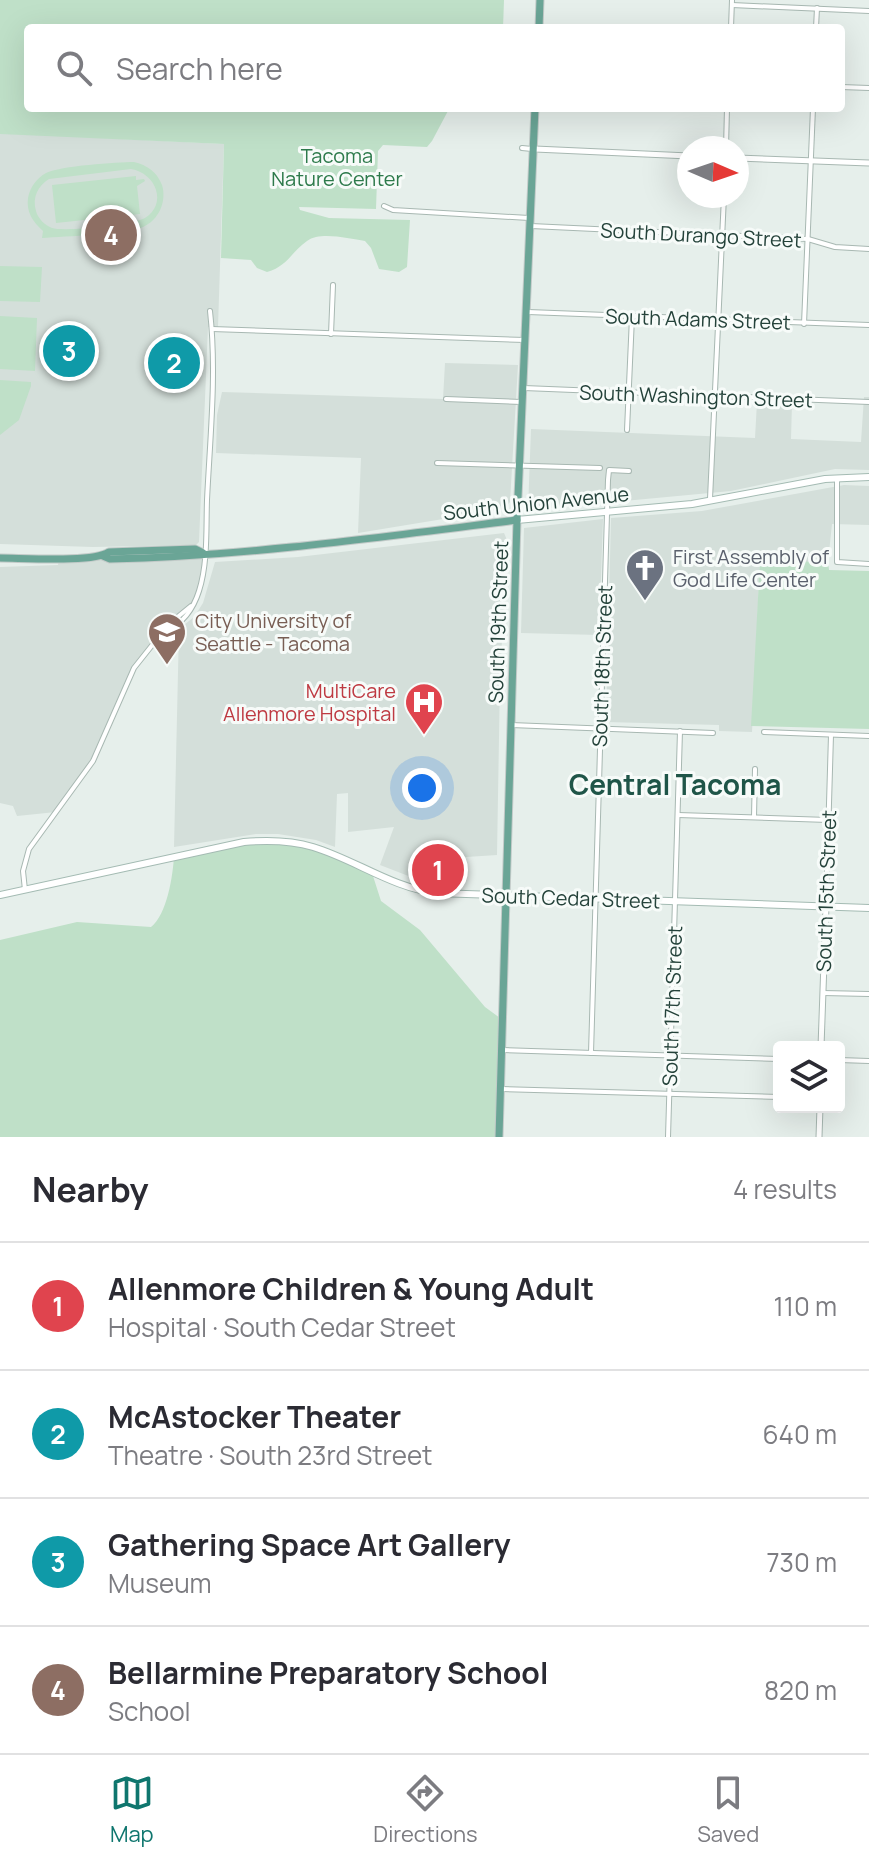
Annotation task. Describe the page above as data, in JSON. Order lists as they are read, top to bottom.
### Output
{
  "streets": {
    "main road": ["South Union Avenue", "South 19th Street", "South Cedar Street"],
    "street": [
      "South Durango Street",
      "South Adams Street",
      "South Washington Street",
      "South 18th Street",
      "South 15th Street",
      "South 17th Street"
    ]
  },
  "crossings": [
    ["South Durango Street", "South 19th Street"],
    ["South Adams Street", "South 19th Street"],
    ["South Washington Street", "South 19th Street"],
    ["South Union Avenue", "South 19th Street"],
    ["South Union Avenue", "South 18th Street"],
    ["South 19th Street", "South Cedar Street"],
    ["South 18th Street", "South Cedar Street"],
    ["South 15th Street", "South Cedar Street"],
    ["South Cedar Street", "South 17th Street"]
  ],
  "districts": ["Central Tacoma"],
  "parks": ["Tacoma Nature Center"],
  "places": {
    "church": ["First Assembly of God Life Center"],
    "school or university": ["City University of Seattle - Tacoma"],
    "hospital": ["MultiCare Allenmore Hospital"]
  },
  "north": "right",
  "page": {
    "search": "Search here",
    "pins": [
      "4",
      "3",
      "2",
      "1"
    ],
    "heading": ["Nearby", "4 results"],
    "list": [
      {
        "mark": "1",
        "name": "Allenmore Children & Young Adult",
        "note": "Hospital · South Cedar Street",
        "value": "110 m"
      },
      {
        "mark": "2",
        "name": "McAstocker Theater",
        "note": "Theatre · South 23rd Street",
        "value": "640 m"
      },
      {
        "mark": "3",
        "name": "Gathering Space Art Gallery",
        "note": "Museum",
        "value": "730 m"
      },
      {
        "mark": "4",
        "name": "Bellarmine Preparatory School",
        "note": "School",
        "value": "820 m"
      }
    ],
    "nav": ["Map", "Directions", "Saved"]
  }
}
